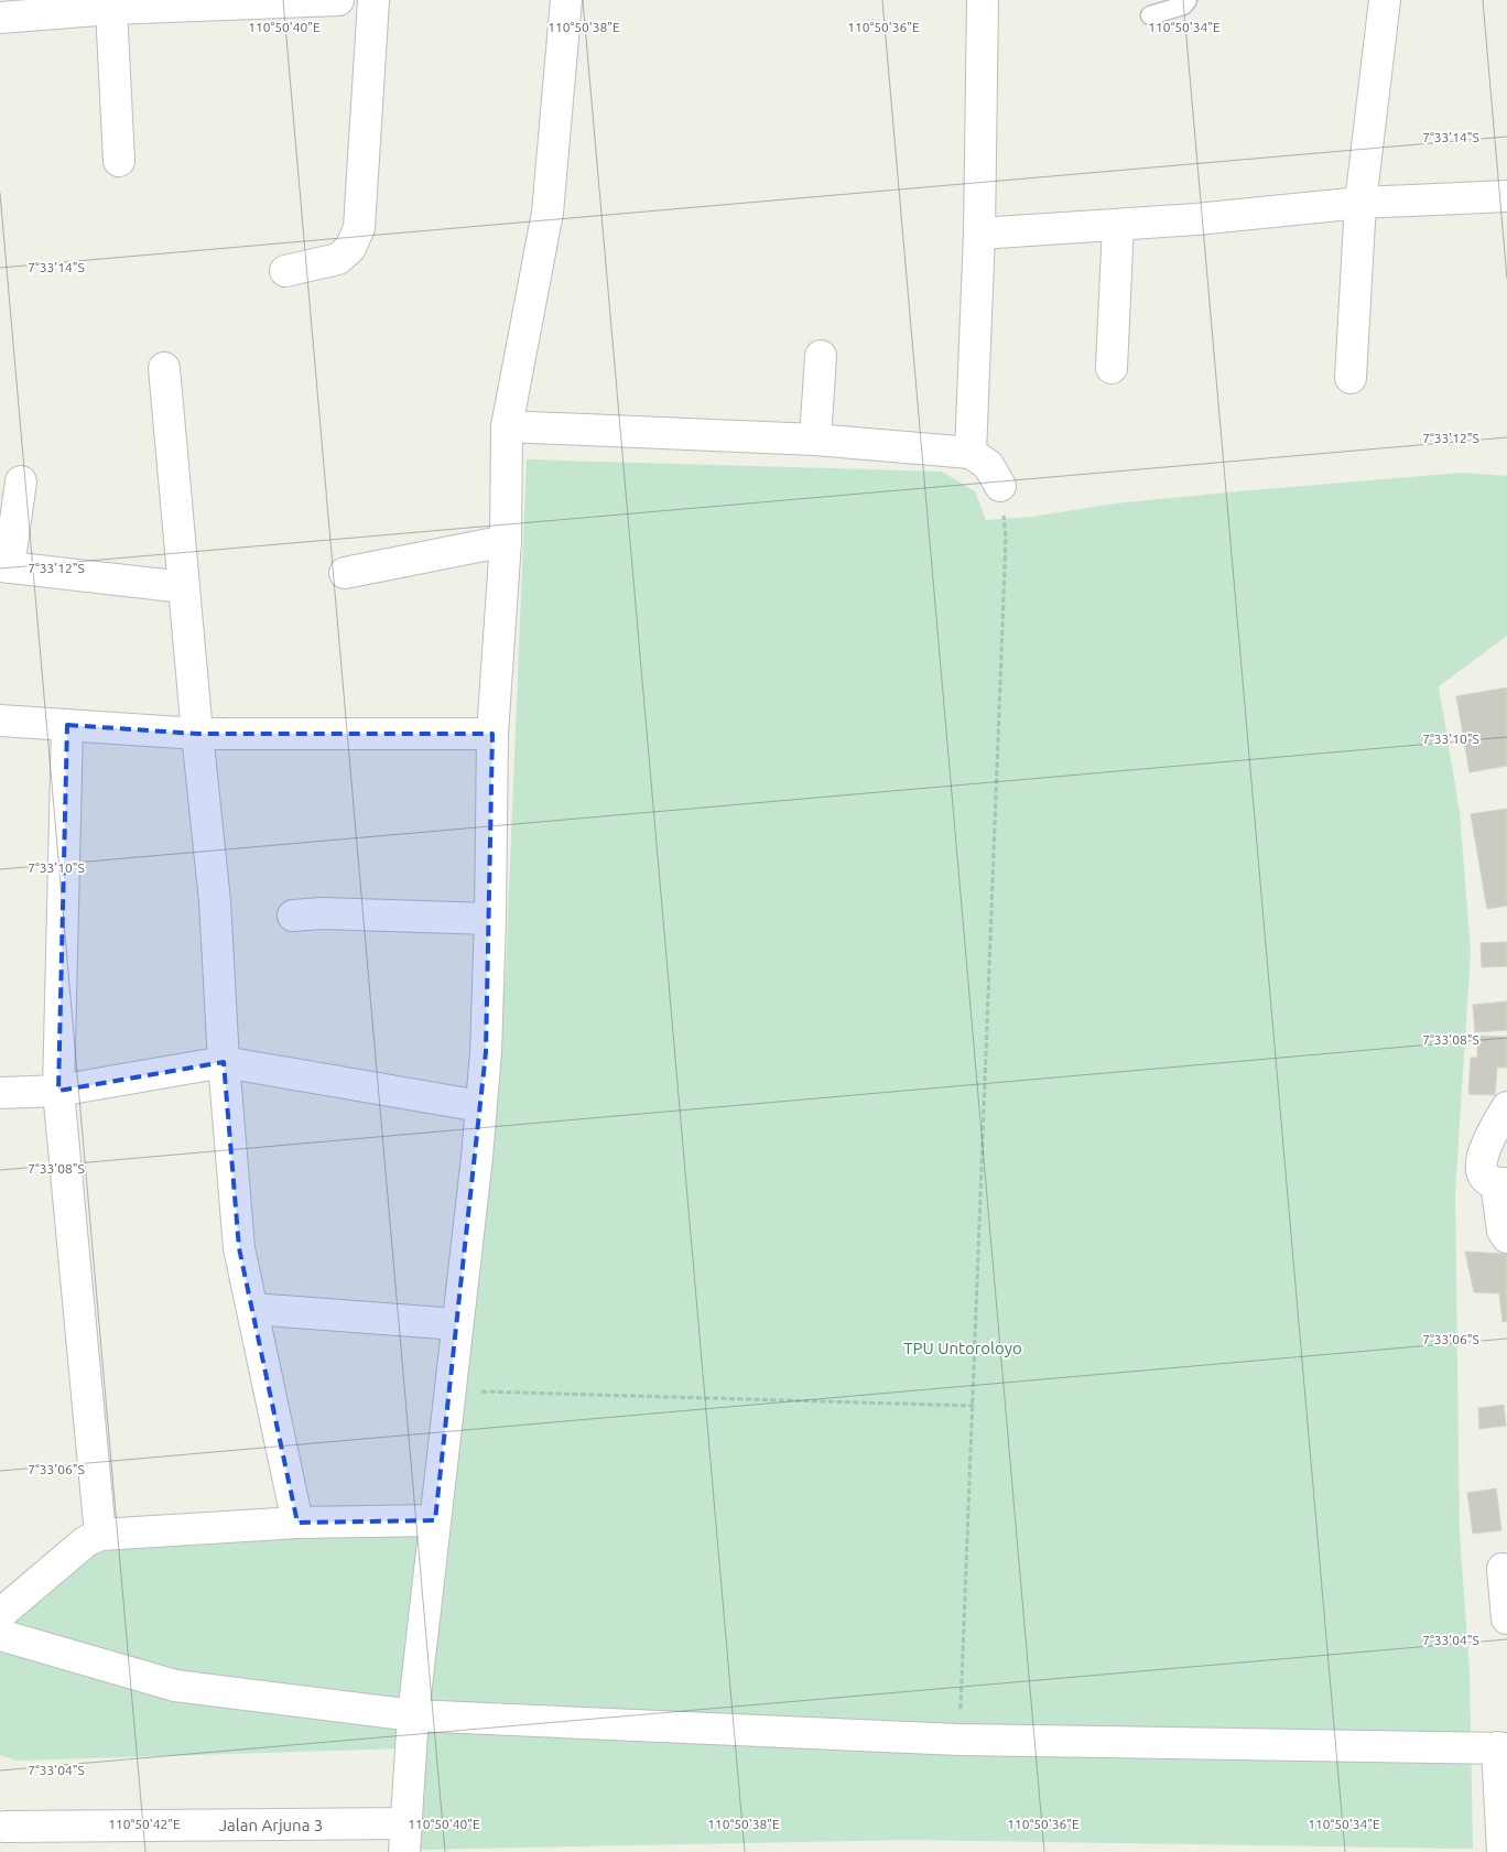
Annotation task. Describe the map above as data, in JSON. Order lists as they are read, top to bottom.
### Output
{
  "streets": {
    "street": ["Jalan Arjuna 3"]
  },
  "parks": ["TPU Untoroloyo"],
  "coordinates": [
    "110°50'40\"E",
    "110°50'36\"E",
    "110°50'38\"E",
    "110°50'34\"E",
    "7°33'14\"S",
    "7°33'12\"S",
    "7°33'10\"S",
    "7°33'08\"S",
    "7°33'06\"S",
    "7°33'04\"S",
    "110°50'42\"E"
  ]
}
